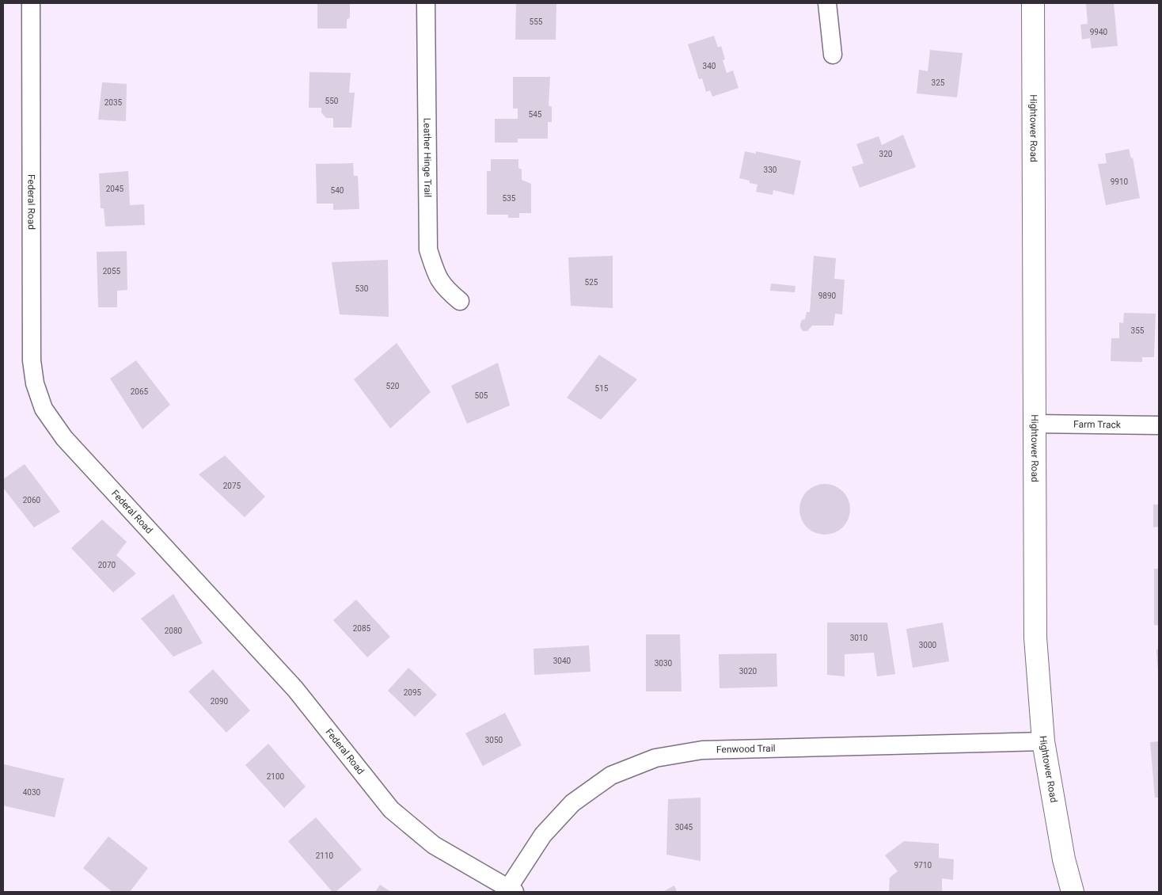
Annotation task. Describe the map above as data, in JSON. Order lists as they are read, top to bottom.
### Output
{
  "streets": {
    "street": [
      "Hightower Road",
      "Leather Hinge Trail",
      "Federal Road",
      "Farm Track",
      "Fenwood Trail"
    ]
  },
  "crossings": [
    ["Hightower Road", "Farm Track"],
    ["Hightower Road", "Fenwood Trail"],
    ["Federal Road", "Fenwood Trail"]
  ],
  "house_numbers": [
    "555",
    "9940",
    "340",
    "325",
    "550",
    "2035",
    "545",
    "320",
    "330",
    "9910",
    "2045",
    "540",
    "535",
    "2055",
    "525",
    "530",
    "9890",
    "355",
    "520",
    "515",
    "2065",
    "505",
    "2075",
    "2060",
    "2070",
    "2085",
    "2080",
    "3010",
    "3000",
    "3040",
    "3030",
    "3020",
    "2095",
    "2090",
    "3050",
    "2100",
    "4030",
    "3045",
    "2110",
    "9710"
  ]
}
